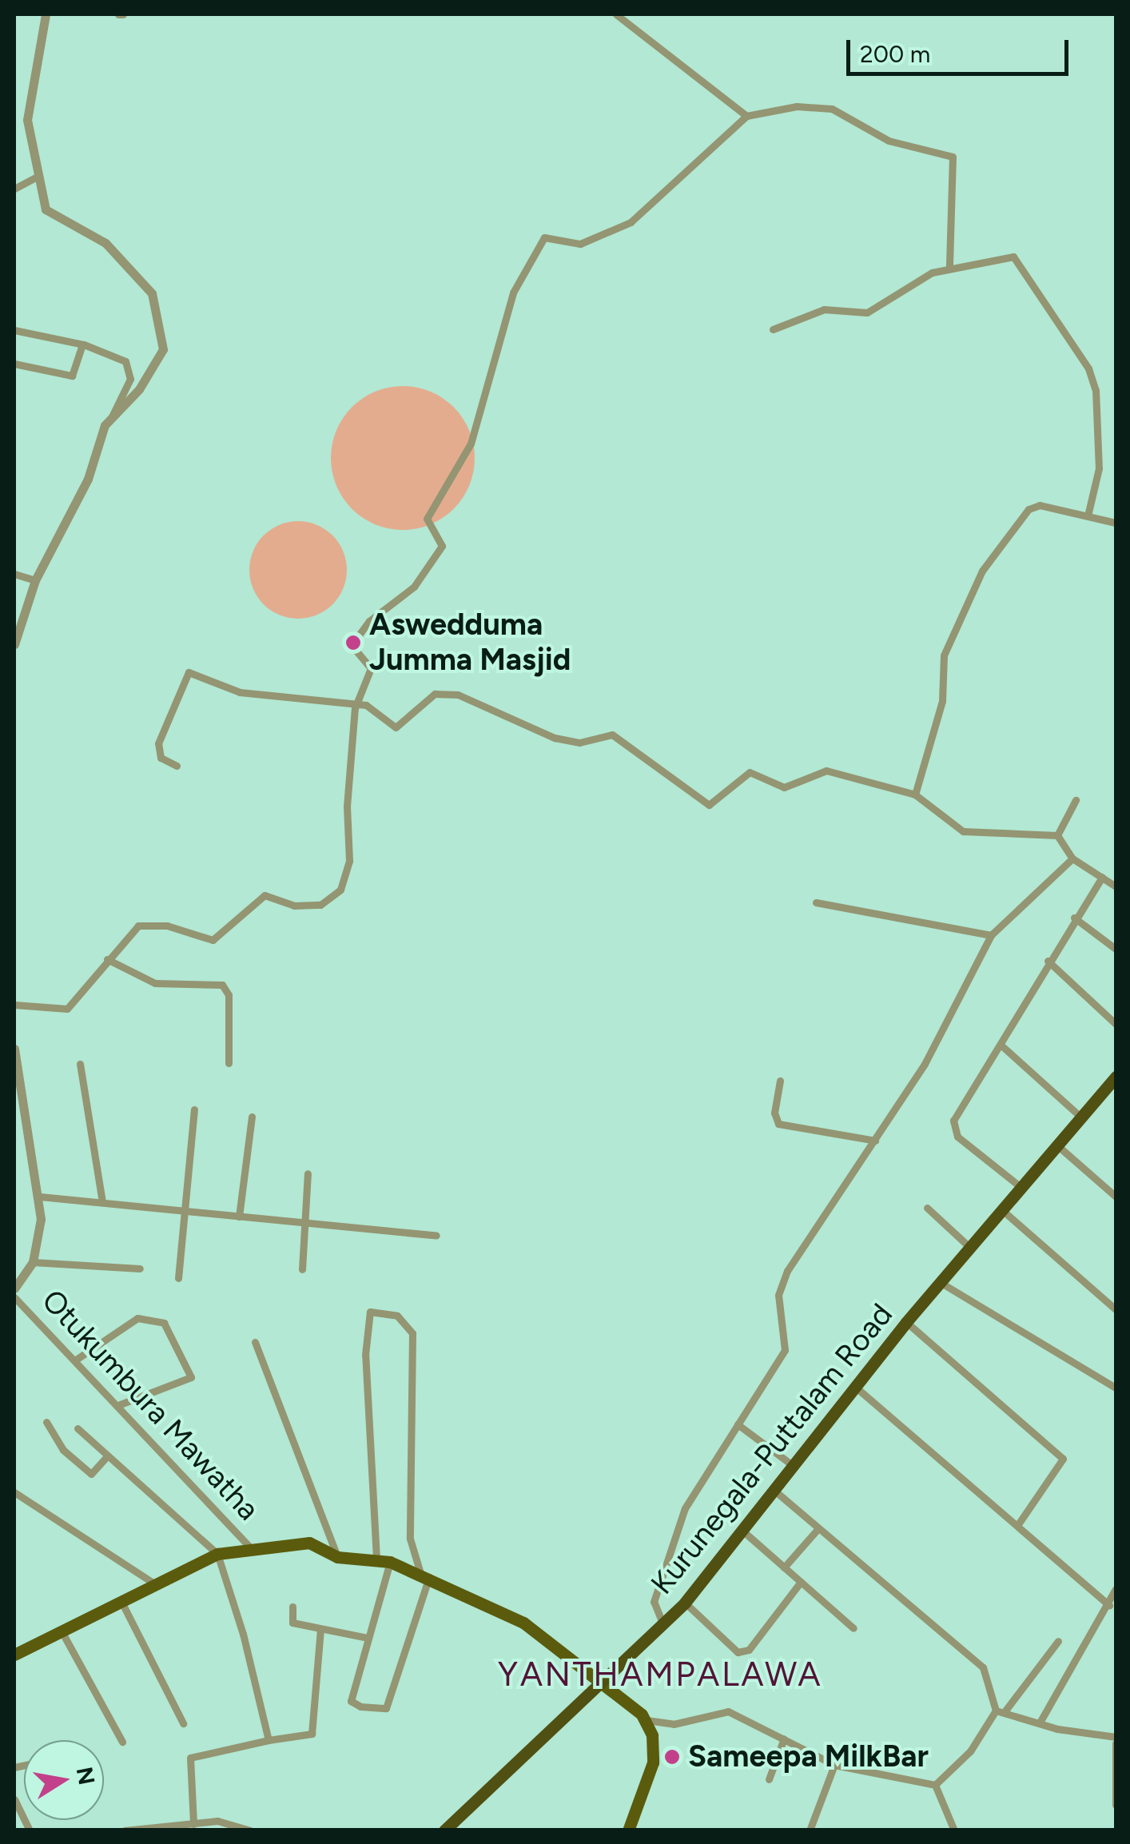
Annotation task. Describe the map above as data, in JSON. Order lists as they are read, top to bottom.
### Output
{
  "streets": {
    "highway": ["Kurunegala-Puttalam Road"],
    "street": ["Otukumbura Mawatha"]
  },
  "districts": ["YANTHAMPALAWA"],
  "places": ["Aswedduma Jumma Masjid", "Sameepa MilkBar"],
  "scale_bar": "200 m",
  "north": "right"
}
